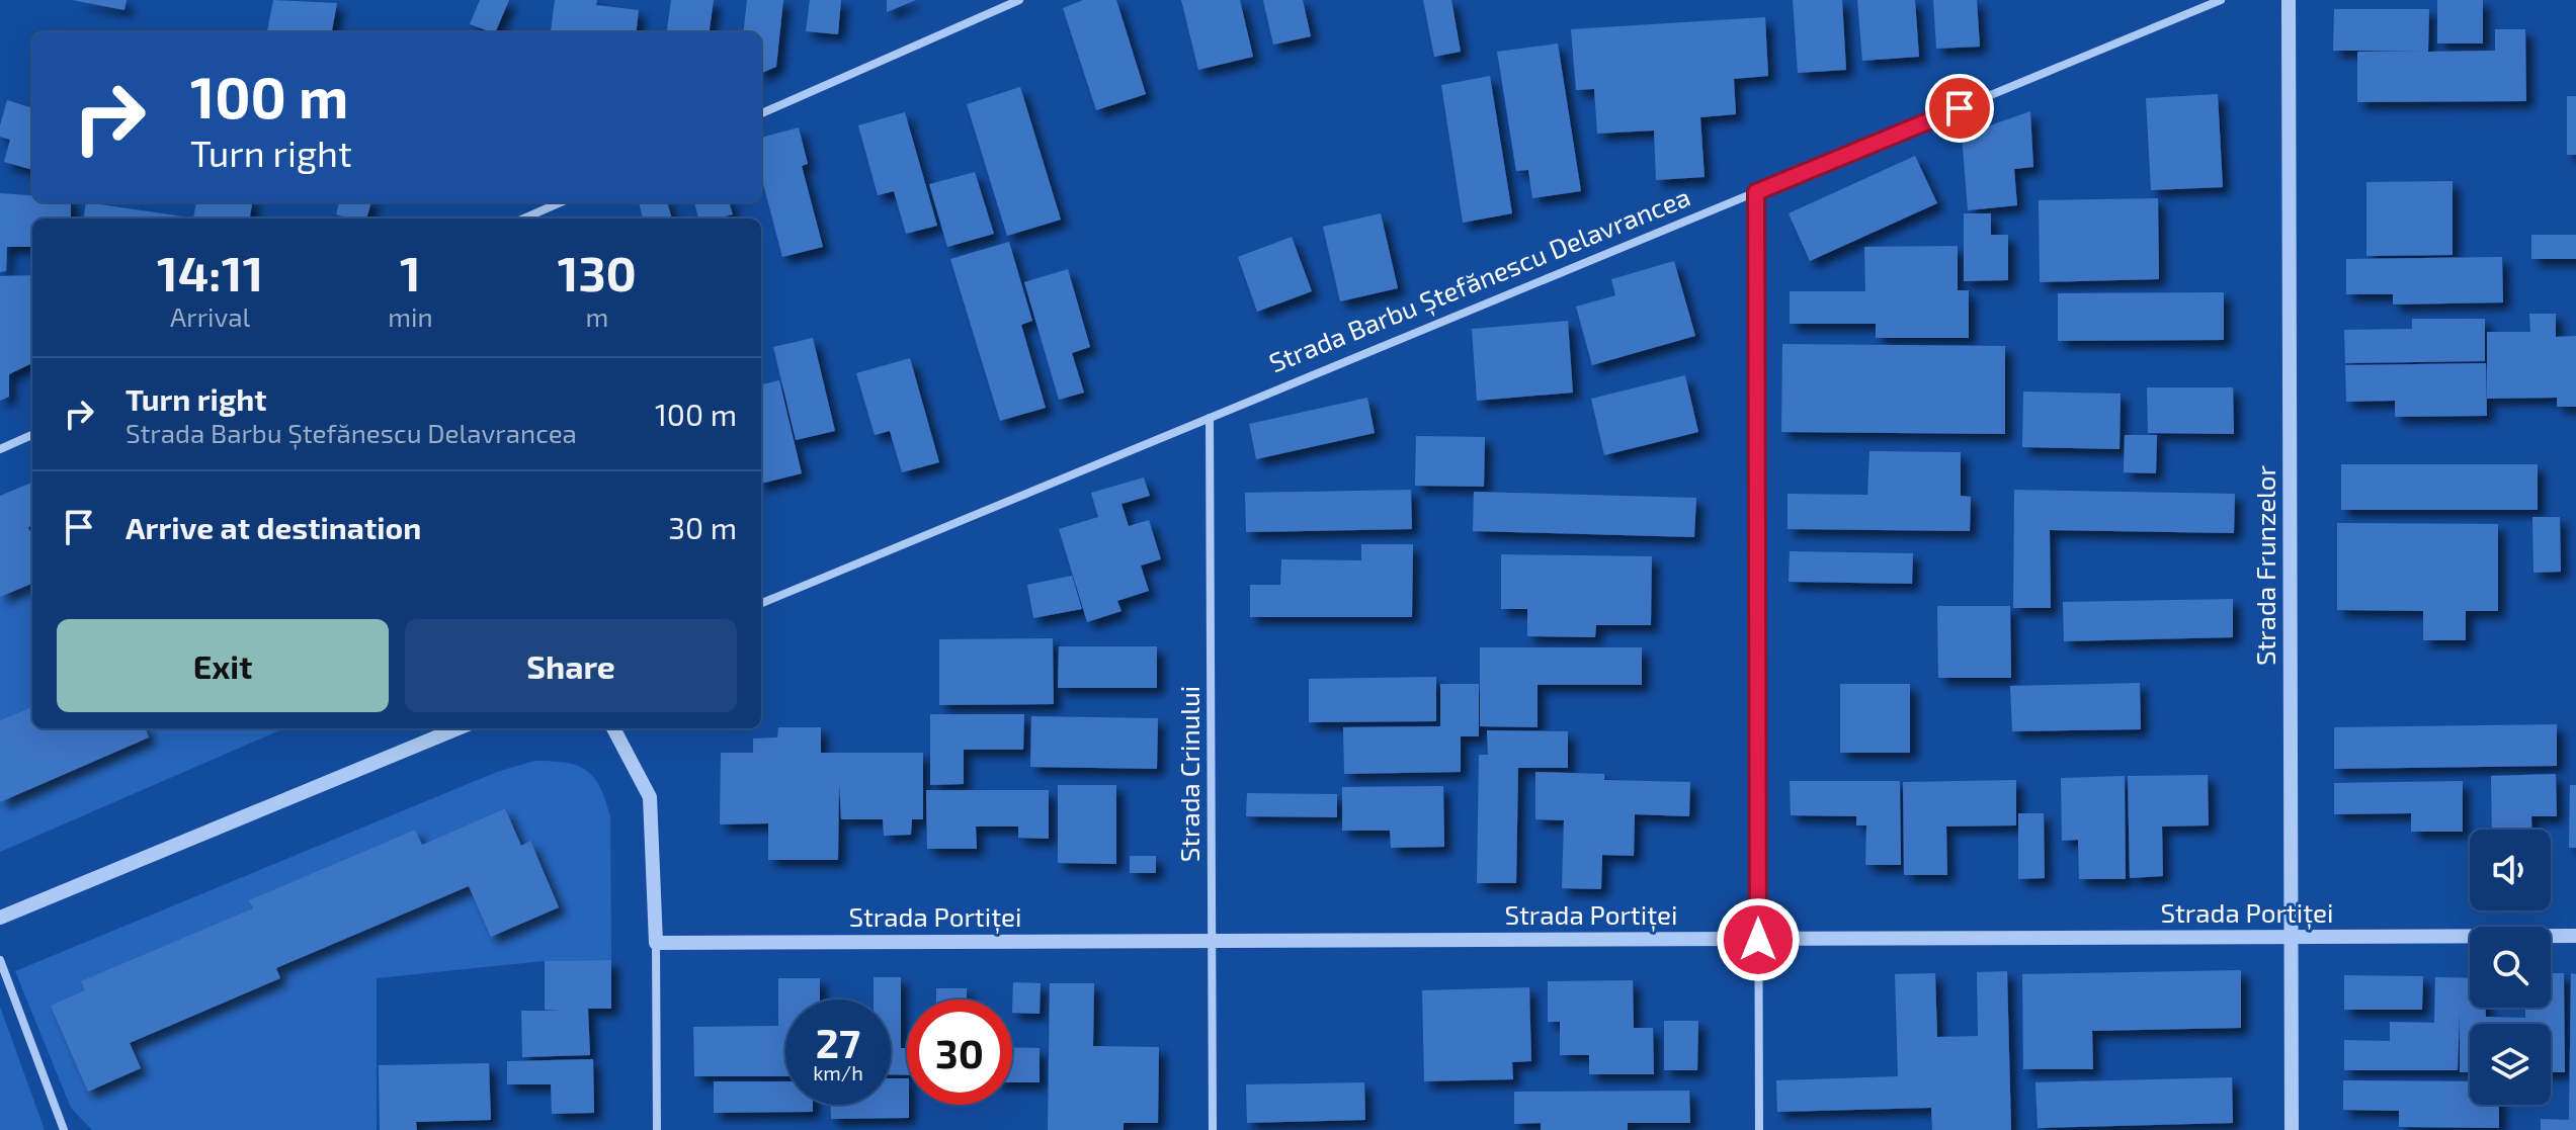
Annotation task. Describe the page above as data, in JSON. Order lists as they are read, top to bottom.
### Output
{
  "streets": {
    "street": [
      "Strada Barbu Ștefănescu Delavrancea",
      "Strada Frunzelor",
      "Strada Crinului",
      "Strada Portiței"
    ]
  },
  "crossings": [
    ["Strada Barbu Ștefănescu Delavrancea", "Strada Crinului"],
    ["Strada Frunzelor", "Strada Portiței"],
    ["Strada Crinului", "Strada Portiței"]
  ],
  "page": {
    "turn": ["100 m", "Turn right"],
    "eta": [
      "14:11",
      "Arrival",
      "1",
      "min",
      "130",
      "m"
    ],
    "list": [
      {
        "name": "Turn right",
        "note": "Strada Barbu Ștefănescu Delavrancea",
        "value": "100 m"
      },
      {
        "name": "Arrive at destination",
        "value": "30 m"
      }
    ],
    "buttons": ["Exit", "Share"],
    "speed": "27 km/h",
    "limit": "30"
  }
}
